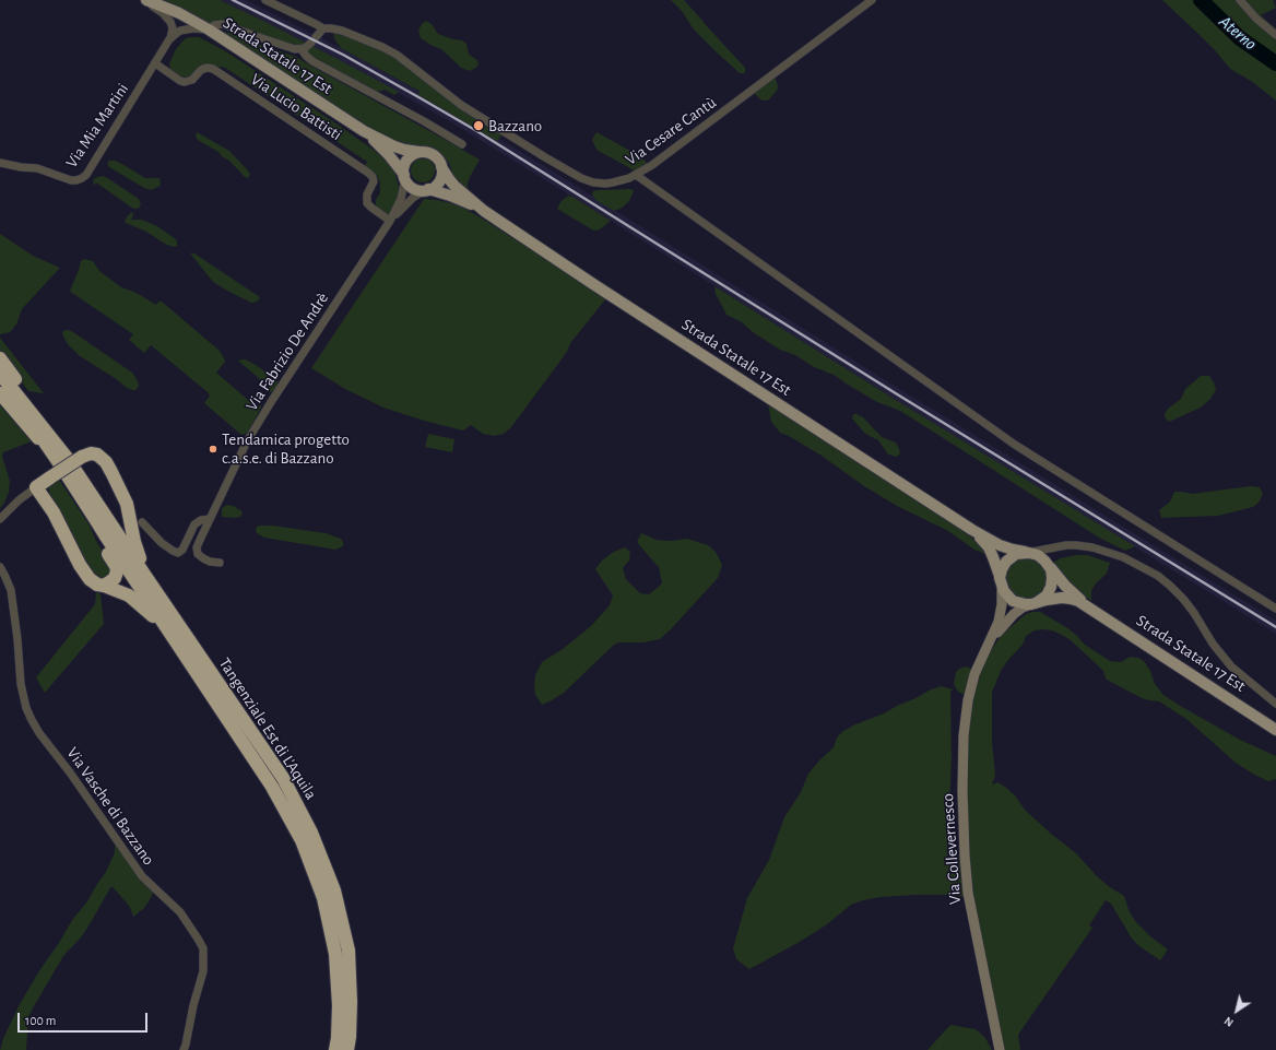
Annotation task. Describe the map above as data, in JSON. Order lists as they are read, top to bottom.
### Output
{
  "streets": {
    "highway": ["Tangenziale Est di L'Aquila"],
    "main road": ["Strada Statale 17 Est"],
    "street": [
      "Via Lucio Battisti",
      "Via Mia Martini",
      "Via Cesare Cantù",
      "Via Fabrizio De Andrè",
      "Via Vasche di Bazzano",
      "Via Collevernesco"
    ]
  },
  "crossings": [
    ["Strada Statale 17 Est", "Via Fabrizio De Andrè"],
    ["Strada Statale 17 Est", "Via Collevernesco"],
    ["Via Lucio Battisti", "Via Mia Martini"],
    ["Via Lucio Battisti", "Via Fabrizio De Andrè"]
  ],
  "water": ["Aterno"],
  "places": ["Bazzano", "Tendamica progetto c.a.s.e. di Bazzano"],
  "scale_bar": "100 m",
  "north": "bottom left"
}
